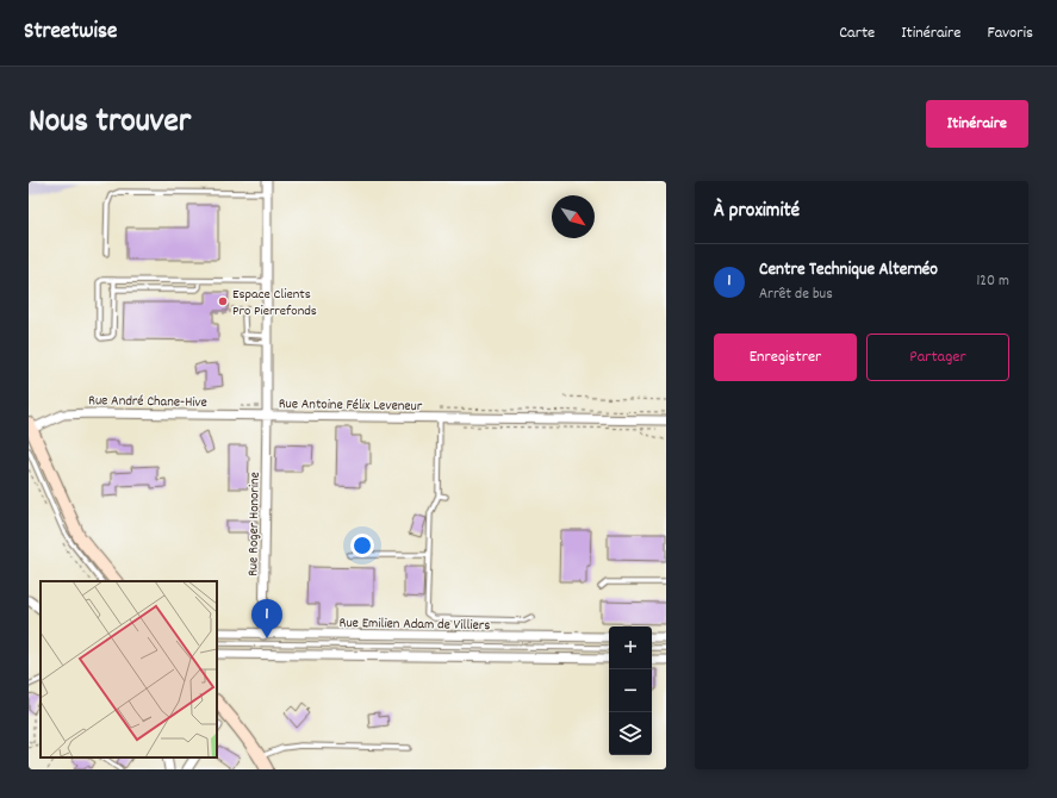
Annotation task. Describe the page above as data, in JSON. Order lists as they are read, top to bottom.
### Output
{
  "streets": {
    "street": [
      "Rue André Chane-Hive",
      "Rue Antoine Félix Leveneur",
      "Rue Roger Honorine",
      "Rue Emilien Adam de Villiers"
    ]
  },
  "crossings": [
    ["Rue André Chane-Hive", "Rue Antoine Félix Leveneur"],
    ["Rue André Chane-Hive", "Rue Roger Honorine"],
    ["Rue Antoine Félix Leveneur", "Rue Roger Honorine"],
    ["Rue Roger Honorine", "Rue Emilien Adam de Villiers"]
  ],
  "places": ["Espace Clients Pro Pierrefonds"],
  "north": "bottom right",
  "page": {
    "header": "Streetwise",
    "nav": ["Carte", "Itinéraire", "Favoris"],
    "title": "Nous trouver",
    "buttons": [
      "Itinéraire",
      ["Enregistrer", "Partager"]
    ],
    "heading": "À proximité",
    "list": [
      {
        "mark": "1",
        "name": "Centre Technique Alternéo",
        "note": "Arrêt de bus",
        "value": "120 m"
      }
    ],
    "pins": "1",
    "map_buttons": ["+", "−"]
  }
}
